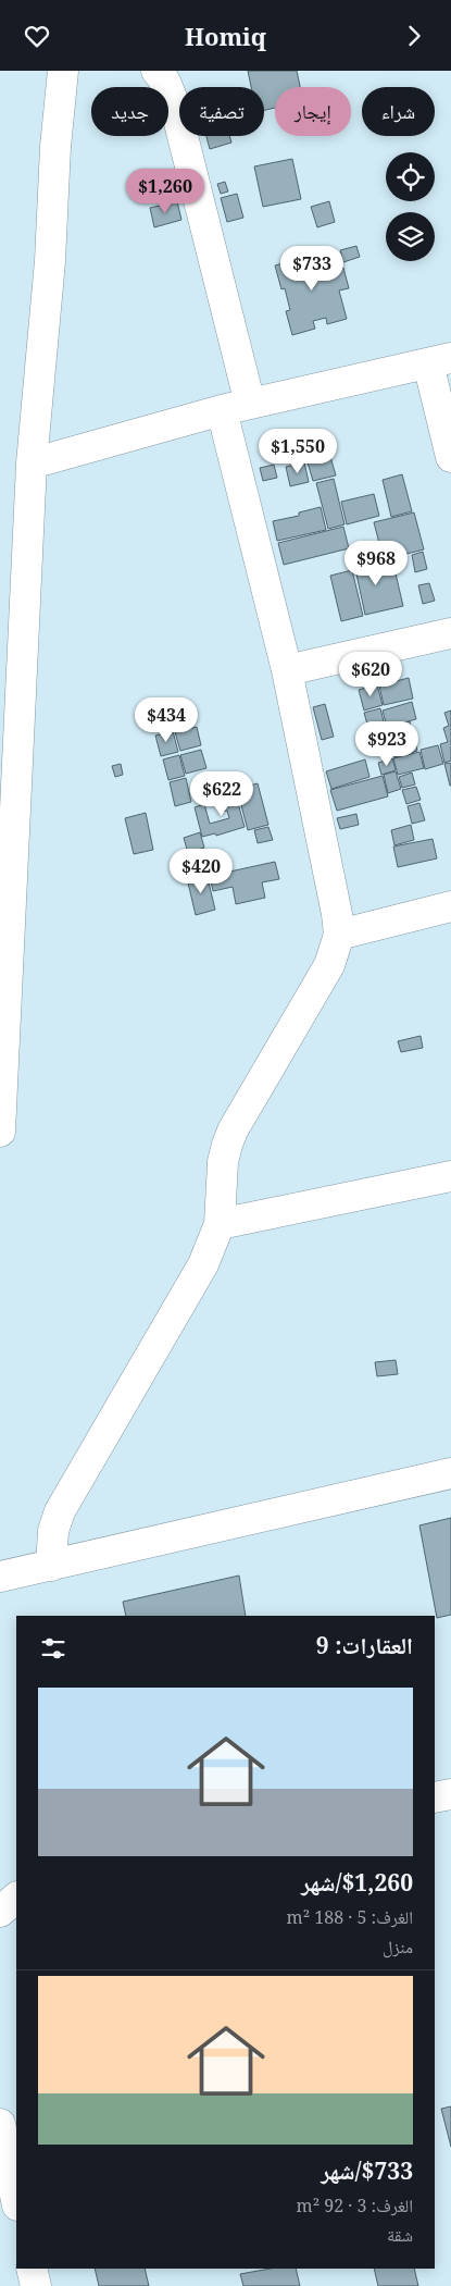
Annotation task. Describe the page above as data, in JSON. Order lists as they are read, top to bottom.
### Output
{
  "page": {
    "header": "Homiq",
    "chip": [
      "شراء",
      "إيجار",
      "تصفية",
      "جديد"
    ],
    "price": [
      "$1,260",
      "$733",
      "$1,550",
      "$968",
      "$620",
      "$434",
      "$923",
      "$622",
      "$420"
    ],
    "heading": "العقارات: 9",
    "list": [
      {
        "name": "$1,260/شهر",
        "note": "الغرف: 5 · 188 m² · منزل"
      },
      {
        "name": "$733/شهر",
        "note": "الغرف: 3 · 92 m² · شقة"
      }
    ]
  }
}
